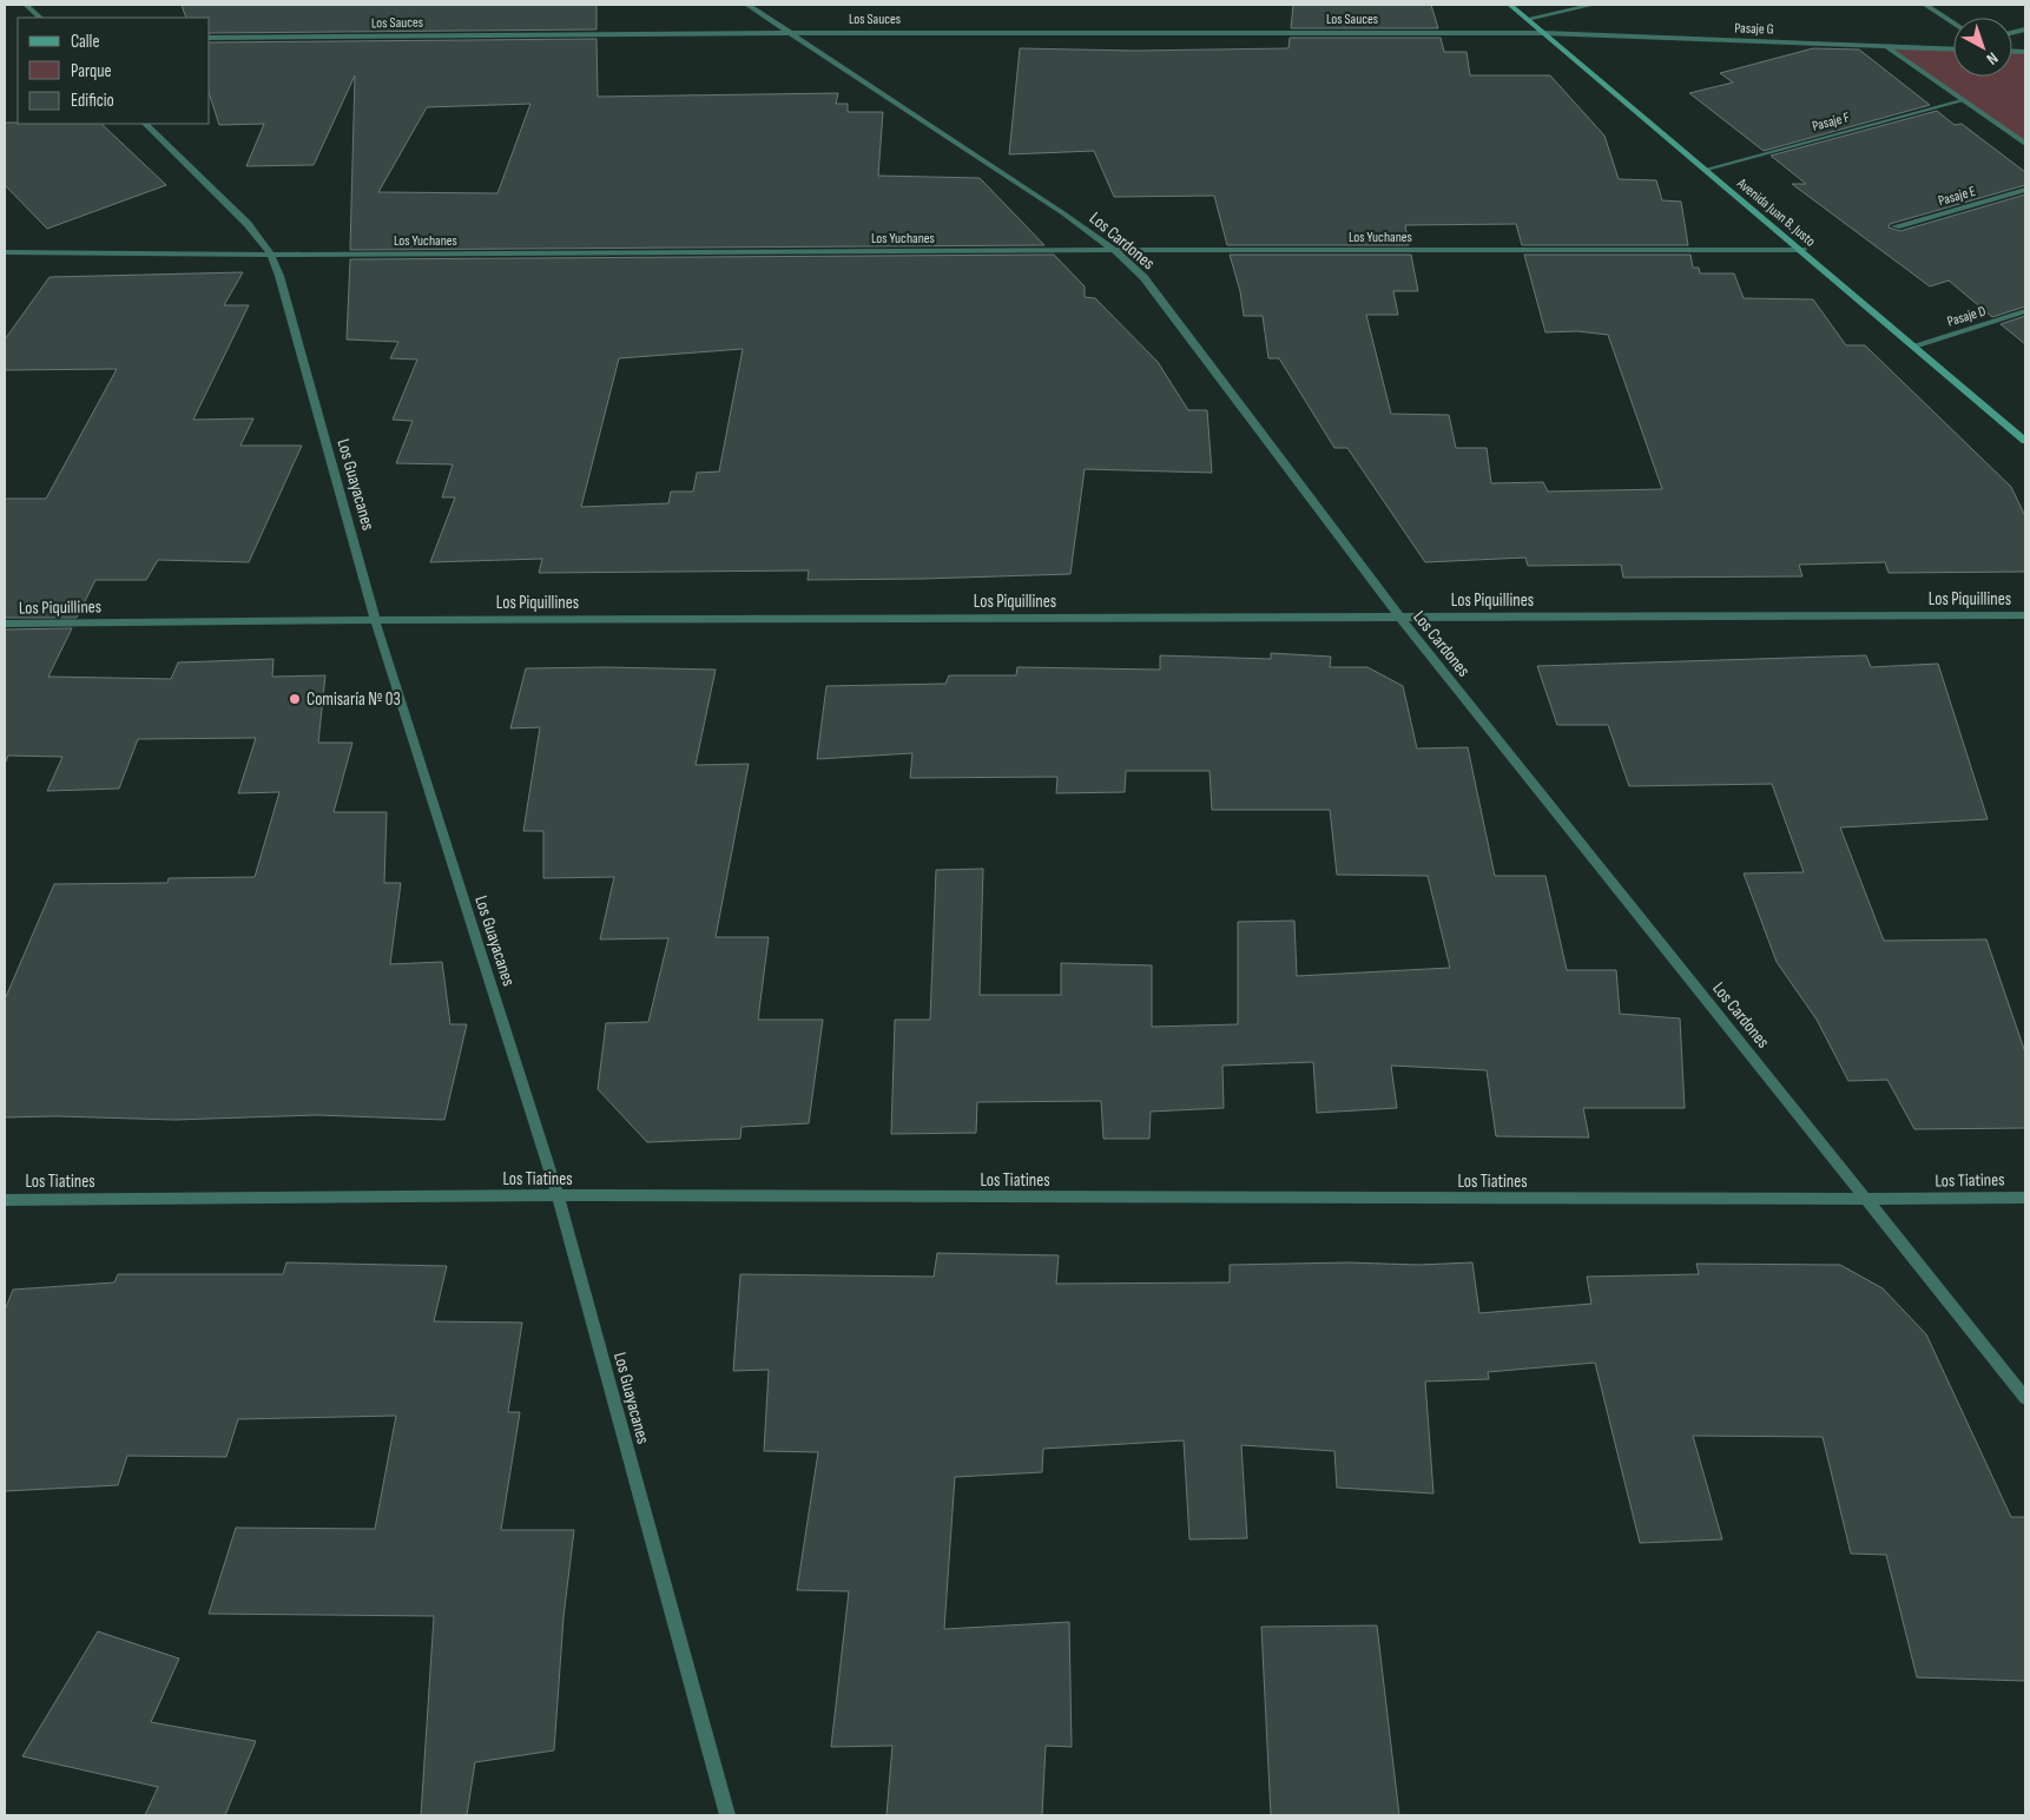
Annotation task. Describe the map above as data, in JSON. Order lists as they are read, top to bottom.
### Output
{
  "streets": {
    "street": [
      "Los Sauces",
      "Pasaje G",
      "Pasaje F",
      "Pasaje E",
      "Avenida Juan B. Justo",
      "Los Yuchanes",
      "Los Cardones",
      "Pasaje D",
      "Los Guayacanes",
      "Los Piquillines",
      "Los Tiatines"
    ]
  },
  "crossings": [
    ["Los Sauces", "Pasaje G"],
    ["Los Sauces", "Avenida Juan B. Justo"],
    ["Los Sauces", "Los Cardones"],
    ["Pasaje G", "Avenida Juan B. Justo"],
    ["Pasaje F", "Avenida Juan B. Justo"],
    ["Avenida Juan B. Justo", "Los Yuchanes"],
    ["Avenida Juan B. Justo", "Pasaje D"],
    ["Los Yuchanes", "Los Cardones"],
    ["Los Yuchanes", "Los Guayacanes"],
    ["Los Cardones", "Los Piquillines"],
    ["Los Cardones", "Los Tiatines"],
    ["Los Guayacanes", "Los Piquillines"],
    ["Los Guayacanes", "Los Tiatines"]
  ],
  "places": ["Comisaría Nº 03"],
  "legend": ["Calle", "Parque", "Edificio"],
  "north": "bottom right"
}
